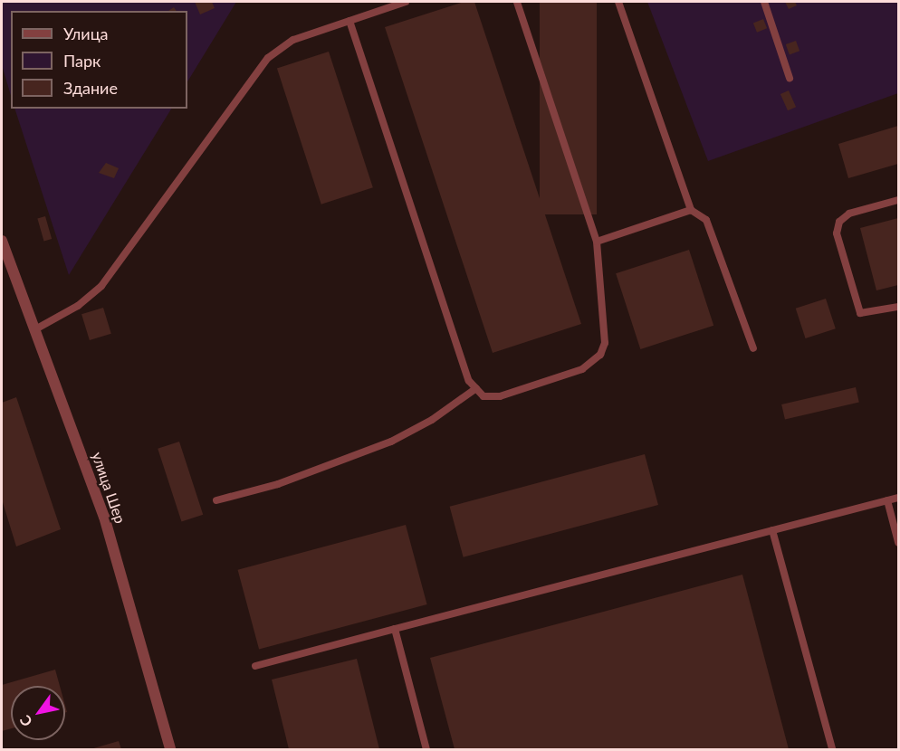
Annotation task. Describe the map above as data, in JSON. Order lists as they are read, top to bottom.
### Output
{
  "streets": {
    "street": ["улица Шер"]
  },
  "legend": ["Улица", "Парк", "Здание"],
  "north": "bottom left"
}
